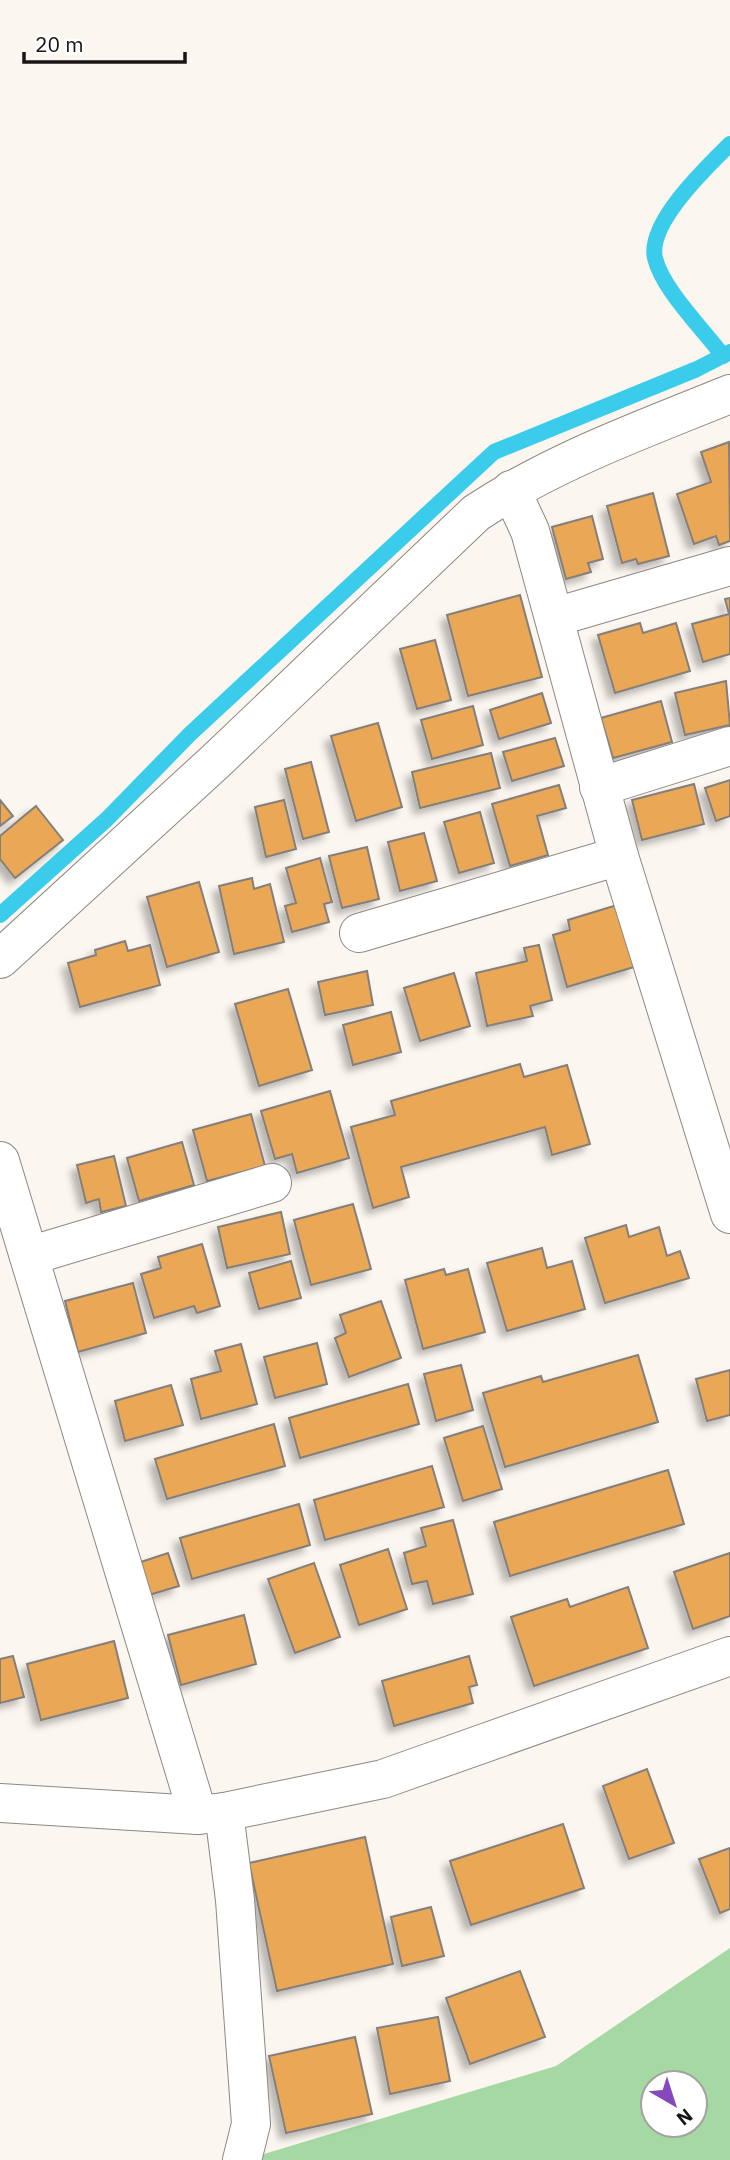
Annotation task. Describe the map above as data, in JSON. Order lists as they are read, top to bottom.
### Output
{
  "scale_bar": "20 m",
  "north": "bottom right"
}
